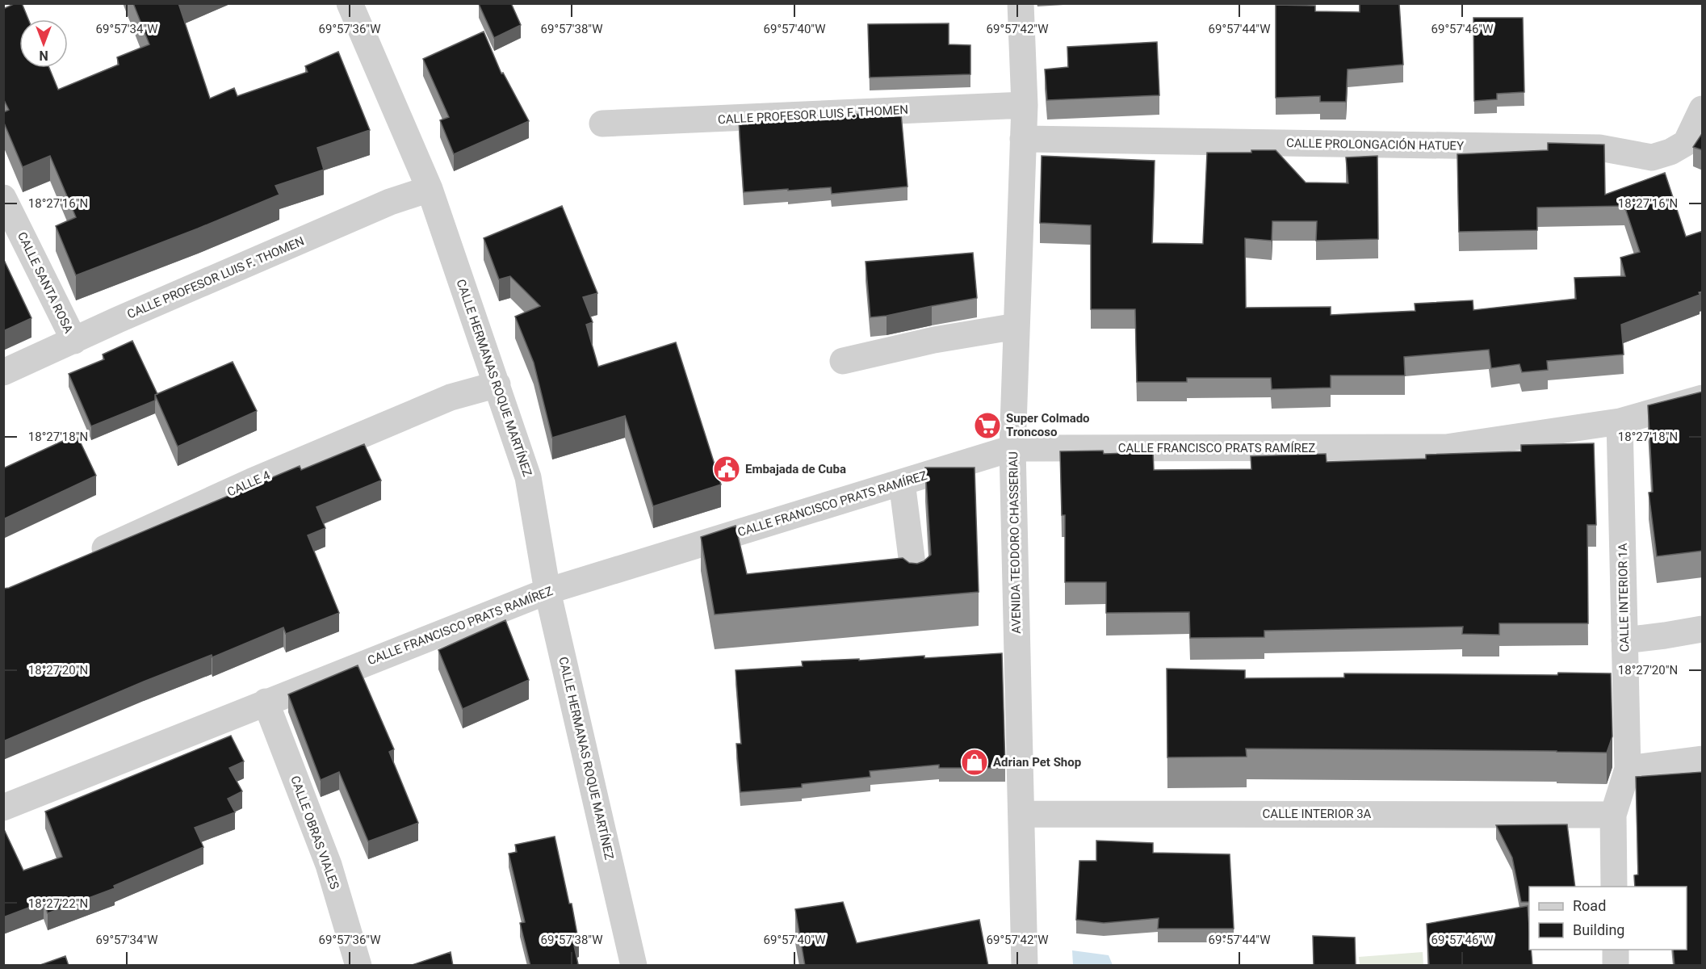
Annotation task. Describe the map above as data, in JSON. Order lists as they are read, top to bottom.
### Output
{
  "streets": {
    "street": [
      "CALLE PROFESOR LUIS F. THOMEN",
      "CALLE PROLONGACIÓN HATUEY",
      "CALLE SANTA ROSA",
      "CALLE HERMANAS ROQUE MARTÍNEZ",
      "CALLE FRANCISCO PRATS RAMÍREZ",
      "CALLE 4",
      "AVENIDA TEODORO CHASSERIAU",
      "CALLE INTERIOR 1A",
      "CALLE INTERIOR 3A",
      "CALLE OBRAS VIALES"
    ]
  },
  "crossings": [
    ["CALLE PROFESOR LUIS F. THOMEN", "CALLE SANTA ROSA"],
    ["CALLE PROFESOR LUIS F. THOMEN", "CALLE HERMANAS ROQUE MARTÍNEZ"],
    ["CALLE PROFESOR LUIS F. THOMEN", "AVENIDA TEODORO CHASSERIAU"],
    ["CALLE PROLONGACIÓN HATUEY", "AVENIDA TEODORO CHASSERIAU"],
    ["CALLE HERMANAS ROQUE MARTÍNEZ", "CALLE FRANCISCO PRATS RAMÍREZ"],
    ["CALLE HERMANAS ROQUE MARTÍNEZ", "CALLE 4"],
    ["CALLE FRANCISCO PRATS RAMÍREZ", "AVENIDA TEODORO CHASSERIAU"],
    ["CALLE FRANCISCO PRATS RAMÍREZ", "CALLE INTERIOR 1A"],
    ["CALLE FRANCISCO PRATS RAMÍREZ", "CALLE OBRAS VIALES"],
    ["AVENIDA TEODORO CHASSERIAU", "CALLE INTERIOR 3A"],
    ["CALLE INTERIOR 1A", "CALLE INTERIOR 3A"]
  ],
  "places": {
    "supermarket": ["Super Colmado Troncoso"],
    "public building": ["Embajada de Cuba"],
    "shop": ["Adrian Pet Shop"]
  },
  "legend": ["Road", "Building"],
  "north": "bottom",
  "coordinates": [
    "69°57'34\"W",
    "69°57'36\"W",
    "69°57'38\"W",
    "69°57'40\"W",
    "69°57'42\"W",
    "69°57'44\"W",
    "69°57'46\"W",
    "18°27'16\"N",
    "18°27'18\"N",
    "18°27'20\"N",
    "18°27'22\"N"
  ]
}
